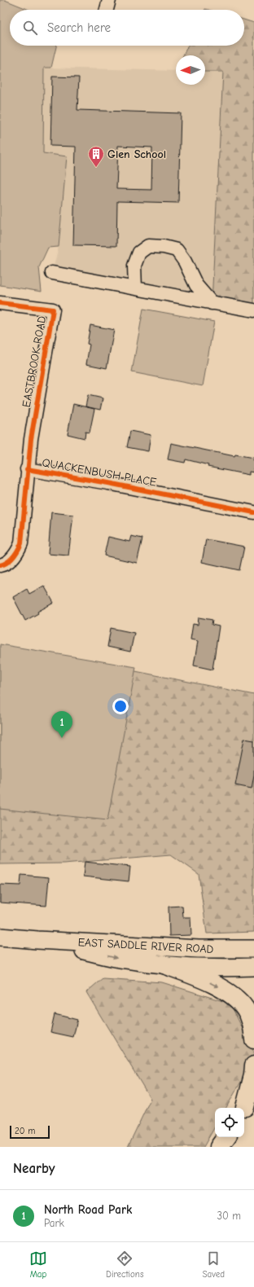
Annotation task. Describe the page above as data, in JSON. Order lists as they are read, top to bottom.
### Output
{
  "streets": {
    "main road": ["EAST SADDLE RIVER ROAD"],
    "street": ["EASTBROOK ROAD", "QUACKENBUSH PLACE"]
  },
  "crossings": [
    ["EASTBROOK ROAD", "QUACKENBUSH PLACE"]
  ],
  "places": {
    "building": ["Glen School"]
  },
  "scale_bar": "20 m",
  "north": "left",
  "page": {
    "search": "Search here",
    "pins": "1",
    "scale": "20 m",
    "heading": "Nearby",
    "list": [
      {
        "mark": "1",
        "name": "North Road Park",
        "note": "Park",
        "value": "30 m"
      }
    ],
    "nav": ["Map", "Directions", "Saved"]
  }
}
